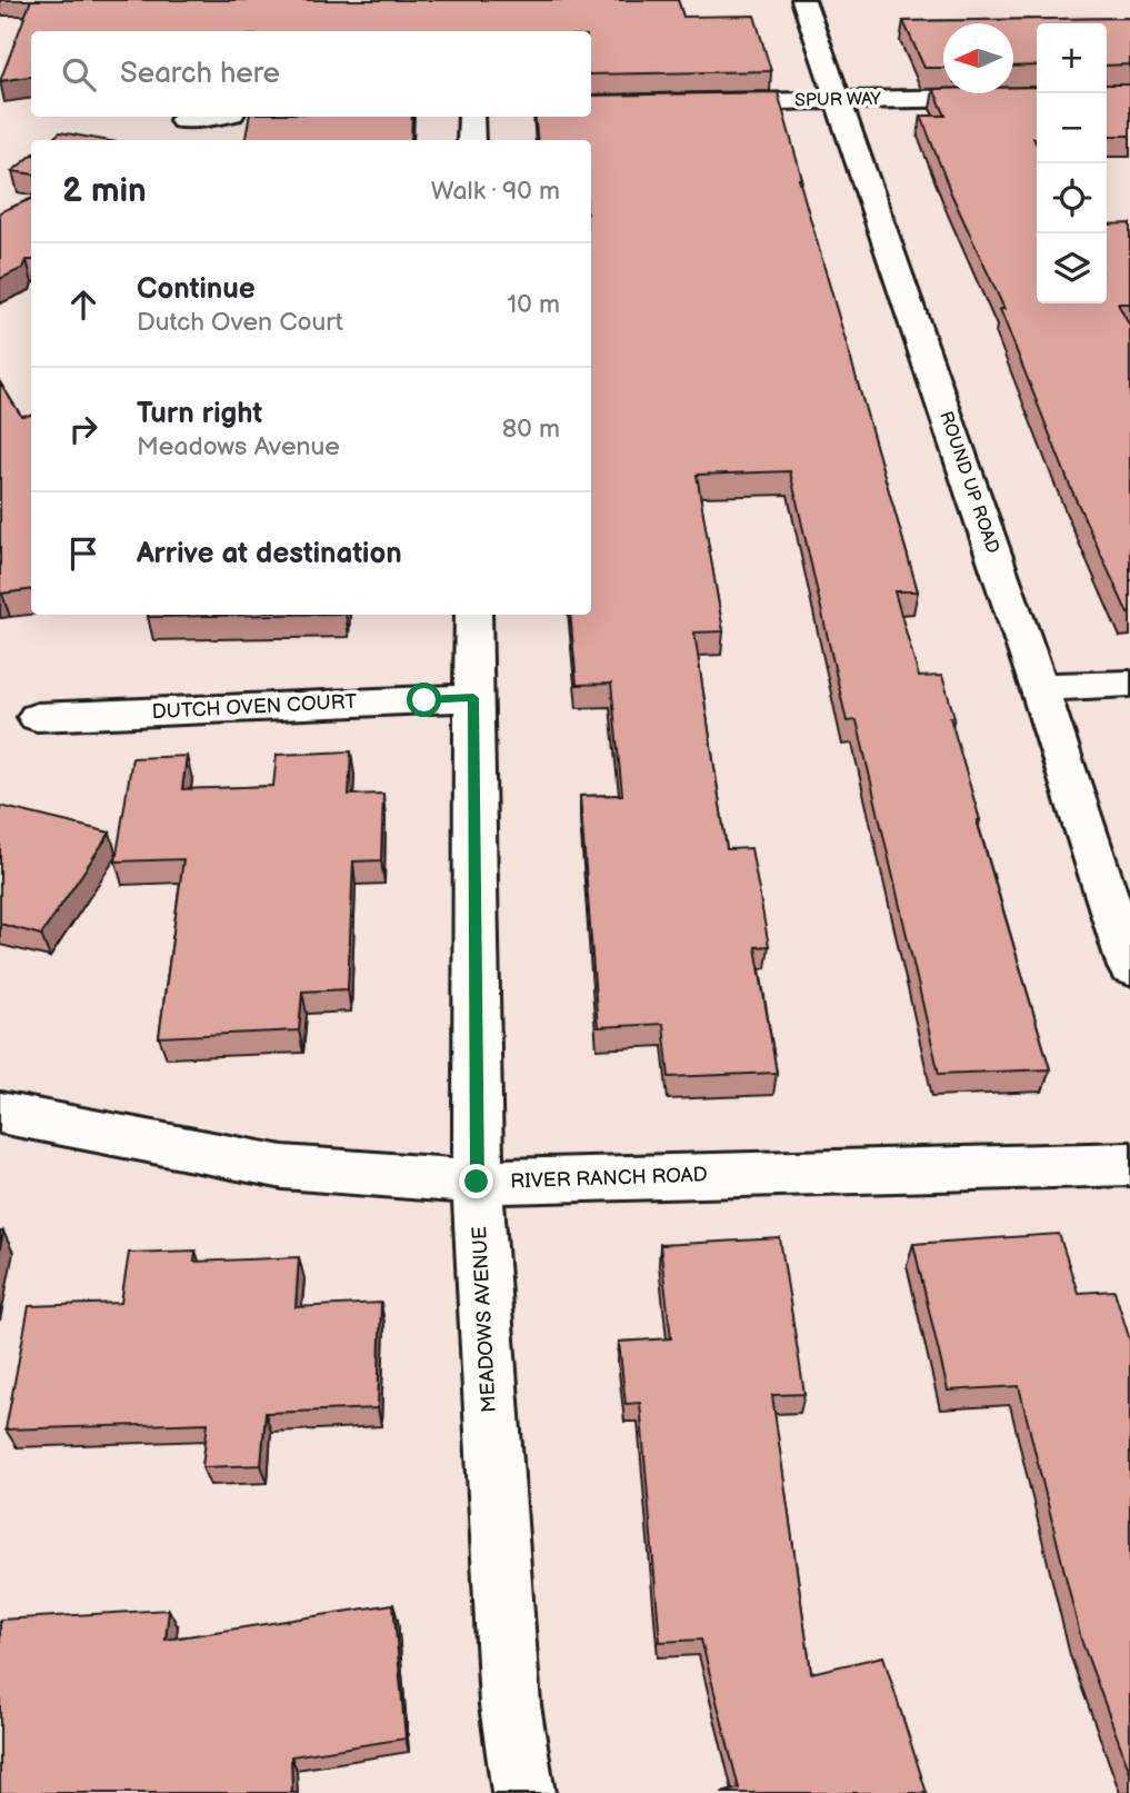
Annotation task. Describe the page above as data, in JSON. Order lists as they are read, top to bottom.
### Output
{
  "streets": {
    "street": [
      "SPUR WAY",
      "ROUND UP ROAD",
      "DUTCH OVEN COURT",
      "RIVER RANCH ROAD",
      "MEADOWS AVENUE"
    ]
  },
  "crossings": [
    ["SPUR WAY", "ROUND UP ROAD"],
    ["DUTCH OVEN COURT", "MEADOWS AVENUE"],
    ["RIVER RANCH ROAD", "MEADOWS AVENUE"]
  ],
  "north": "left",
  "page": {
    "map_buttons": ["+", "−"],
    "search": "Search here",
    "heading": ["2 min", "Walk · 90 m"],
    "list": [
      ["Continue", "Dutch Oven Court", "10 m"],
      ["Turn right", "Meadows Avenue", "80 m"],
      "Arrive at destination"
    ]
  }
}
